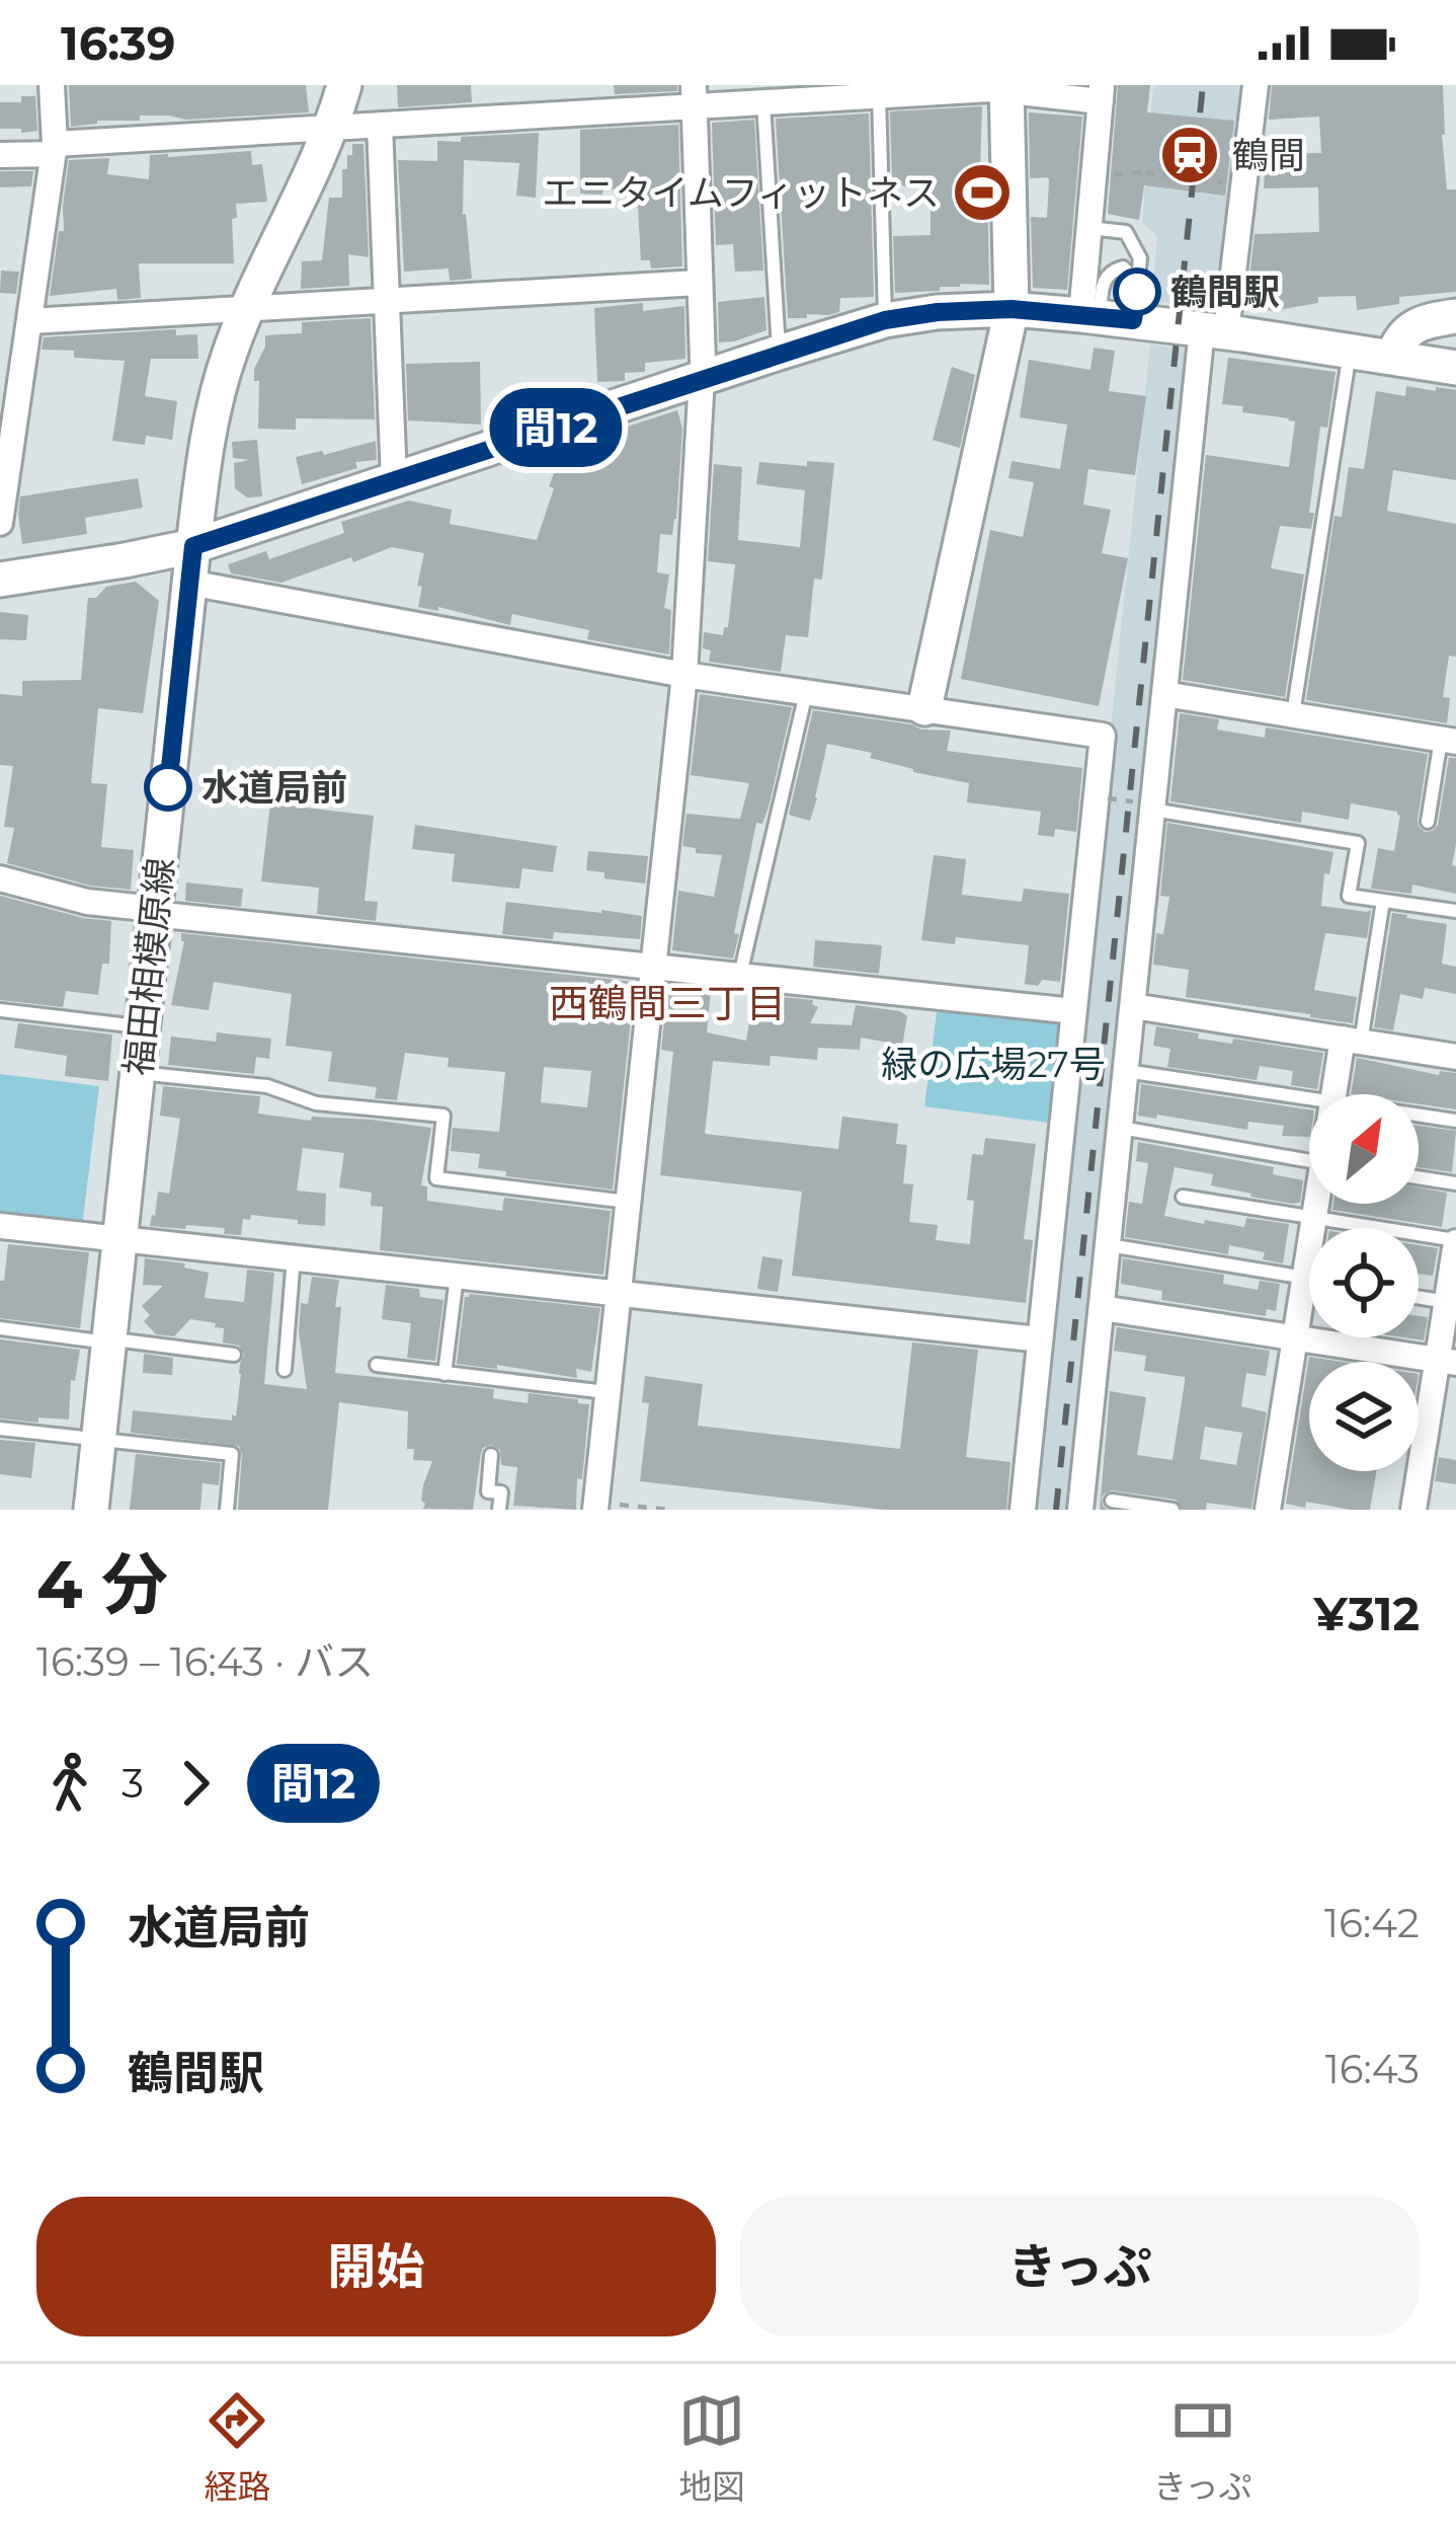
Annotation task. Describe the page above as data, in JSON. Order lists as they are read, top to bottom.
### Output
{
  "streets": {
    "street": ["福田相模原線"]
  },
  "districts": ["西鶴間三丁目"],
  "parks": ["緑の広場27号"],
  "places": {
    "station": ["鶴間"],
    "sports": ["エニタイムフィットネス"],
    "other": ["鶴間駅", "水道局前"]
  },
  "lines": ["bus line 間12"],
  "north": "top right",
  "page": {
    "status": "16:39",
    "on_map": "間12",
    "heading": ["4 分", "16:39 – 16:43 · バス", "¥312"],
    "legs": ["3", "間12"],
    "list": [
      {
        "name": "水道局前",
        "value": "16:42"
      },
      {
        "name": "鶴間駅",
        "value": "16:43"
      }
    ],
    "buttons": ["開始", "きっぷ"],
    "tabs": ["経路", "地図", "きっぷ"]
  }
}
